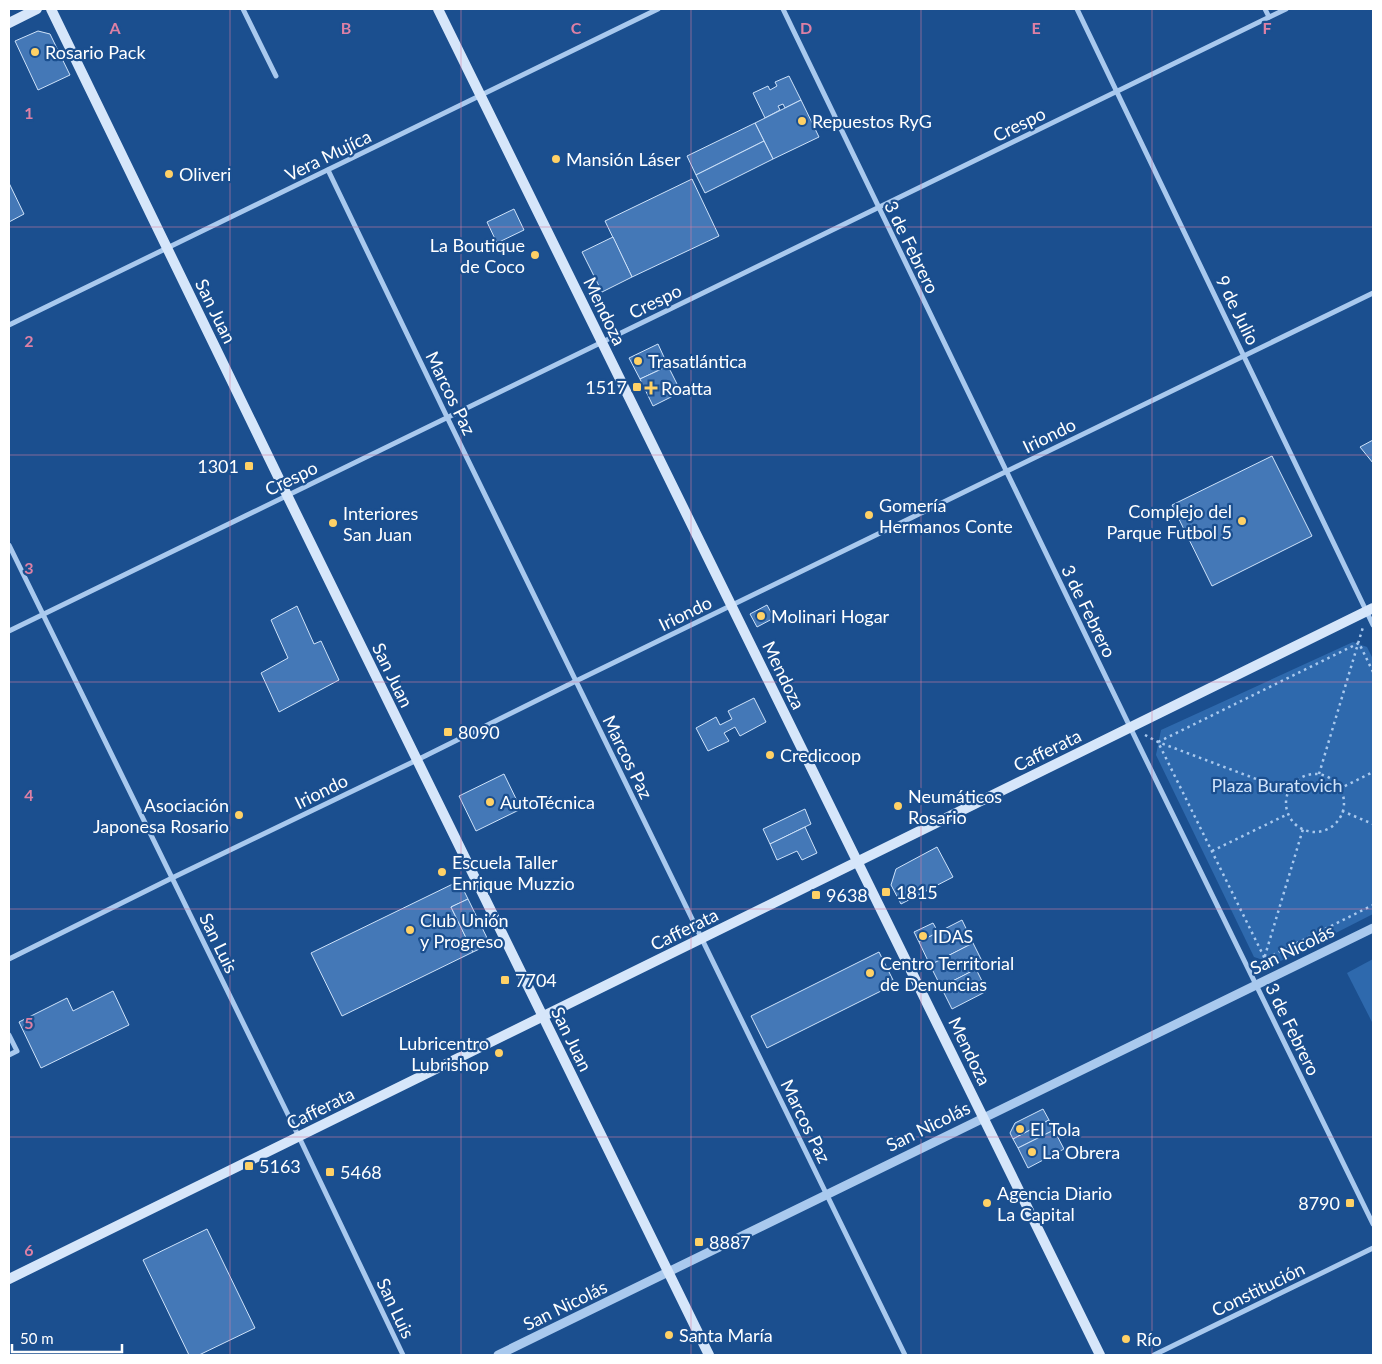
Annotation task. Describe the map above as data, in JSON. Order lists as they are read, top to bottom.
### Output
{
  "streets": {
    "main road": ["San Juan", "Mendoza", "Cafferata"],
    "street": [
      "Crespo",
      "Vera Mujíca",
      "3 de Febrero",
      "9 de Julio",
      "Marcos Paz",
      "Iriondo",
      "San Luis",
      "San Nicolás",
      "Constitución"
    ]
  },
  "crossings": [
    ["Crespo", "3 de Febrero"],
    ["Crespo", "9 de Julio"],
    ["Crespo", "San Juan"],
    ["Crespo", "Mendoza"],
    ["Crespo", "Marcos Paz"],
    ["Crespo", "San Luis"],
    ["Vera Mujíca", "San Juan"],
    ["Vera Mujíca", "Mendoza"],
    ["Vera Mujíca", "Marcos Paz"],
    ["3 de Febrero", "Iriondo"],
    ["3 de Febrero", "Cafferata"],
    ["3 de Febrero", "San Nicolás"],
    ["9 de Julio", "Iriondo"],
    ["9 de Julio", "Cafferata"],
    ["San Juan", "Iriondo"],
    ["San Juan", "Cafferata"],
    ["San Juan", "San Nicolás"],
    ["Mendoza", "Iriondo"],
    ["Mendoza", "Cafferata"],
    ["Mendoza", "San Nicolás"],
    ["Marcos Paz", "Iriondo"],
    ["Marcos Paz", "Cafferata"],
    ["Marcos Paz", "San Nicolás"],
    ["Iriondo", "San Luis"],
    ["Cafferata", "San Luis"]
  ],
  "parks": ["Plaza Buratovich"],
  "places": {
    "other": [
      "Rosario Pack",
      "Repuestos RyG",
      "Mansión Láser",
      "Oliveri",
      "La Boutique de Coco",
      "Trasatlántica",
      "Gomería Hermanos Conte",
      "Complejo del Parque Futbol 5",
      "Interiores San Juan",
      "Molinari Hogar",
      "Credicoop",
      "AutoTécnica",
      "Neumáticos Rosario",
      "Asociación Japonesa Rosario",
      "Escuela Taller Enrique Muzzio",
      "Club Unión y Progreso",
      "IDAS",
      "Centro Territorial de Denuncias",
      "Lubricentro Lubrishop",
      "El Tola",
      "La Obrera",
      "Agencia Diario La Capital",
      "Santa María",
      "Río"
    ],
    "transit": [
      "1517",
      "1301",
      "8090",
      "1815",
      "9638",
      "7704",
      "5163",
      "5468",
      "8790",
      "8887"
    ],
    "health": ["Roatta"]
  },
  "scale_bar": "50 m",
  "grid": {
    "columns": [
      "A",
      "B",
      "C",
      "D",
      "E",
      "F"
    ],
    "rows": [
      "1",
      "2",
      "3",
      "4",
      "5",
      "6"
    ]
  }
}
